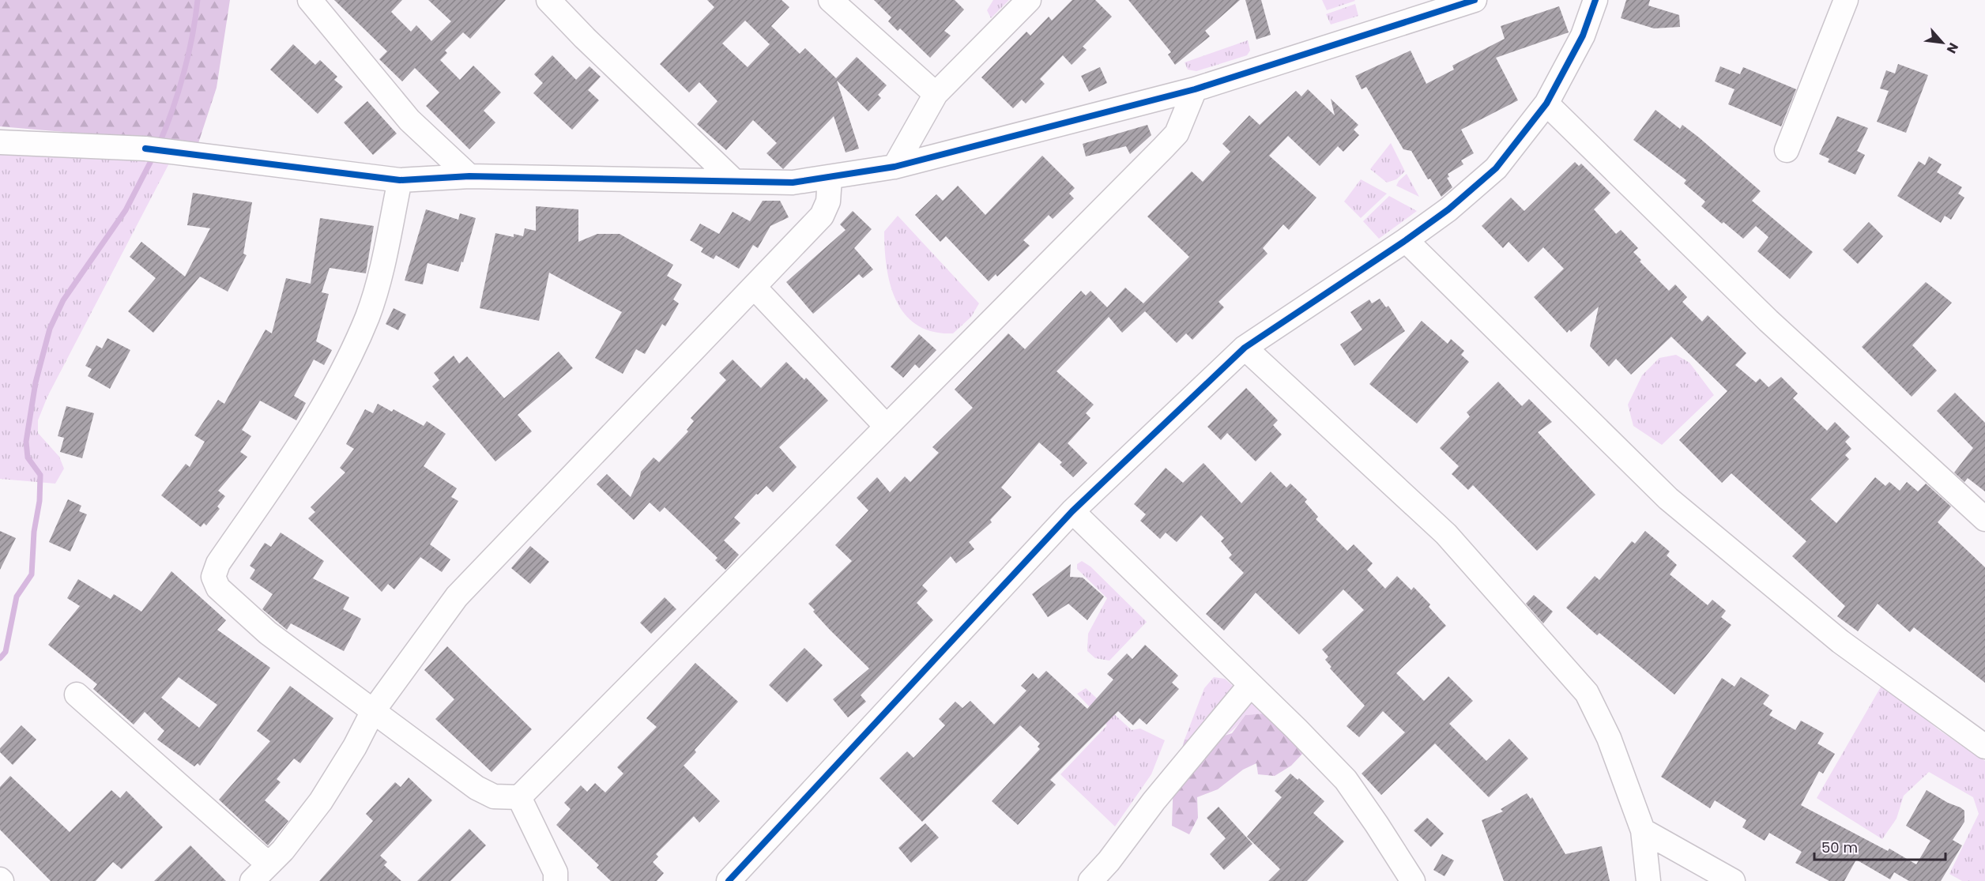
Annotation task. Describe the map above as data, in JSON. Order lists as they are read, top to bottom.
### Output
{
  "scale_bar": "50 m",
  "north": "bottom right"
}
